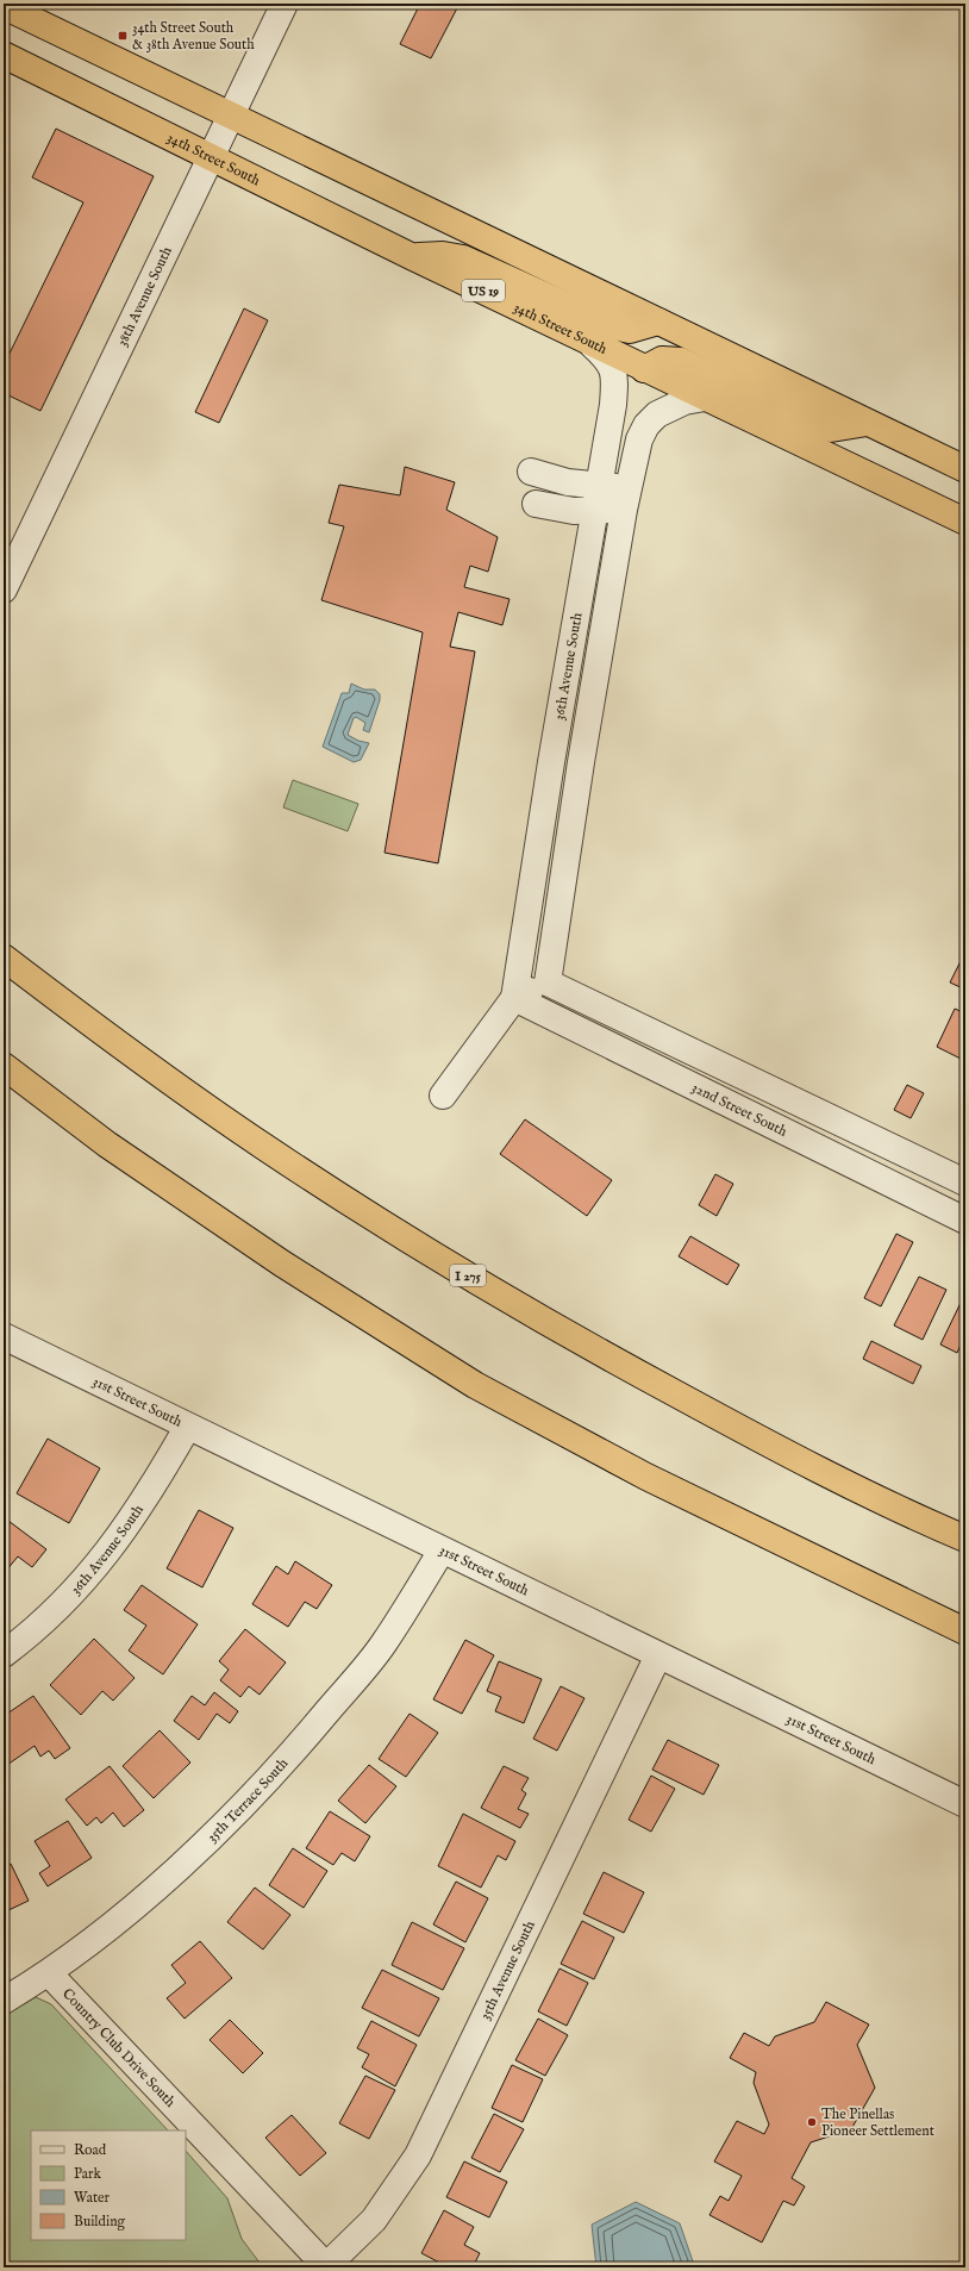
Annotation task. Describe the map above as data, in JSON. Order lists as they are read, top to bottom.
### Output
{
  "streets": {
    "highway": ["34th Street South", "US 19", "I 275"],
    "street": [
      "38th Avenue South",
      "36th Avenue South",
      "32nd Street South",
      "31st Street South",
      "35th Terrace South",
      "35th Avenue South",
      "Country Club Drive South"
    ]
  },
  "crossings": [
    ["34th Street South", "38th Avenue South"],
    ["34th Street South", "36th Avenue South"],
    ["36th Avenue South", "32nd Street South"],
    ["36th Avenue South", "31st Street South"],
    ["31st Street South", "35th Terrace South"],
    ["31st Street South", "35th Avenue South"],
    ["35th Terrace South", "Country Club Drive South"],
    ["35th Avenue South", "Country Club Drive South"]
  ],
  "places": {
    "transit": ["34th Street South & 38th Avenue South"],
    "other": ["The Pinellas Pioneer Settlement"]
  },
  "legend": [
    "Road",
    "Park",
    "Water",
    "Building"
  ]
}
